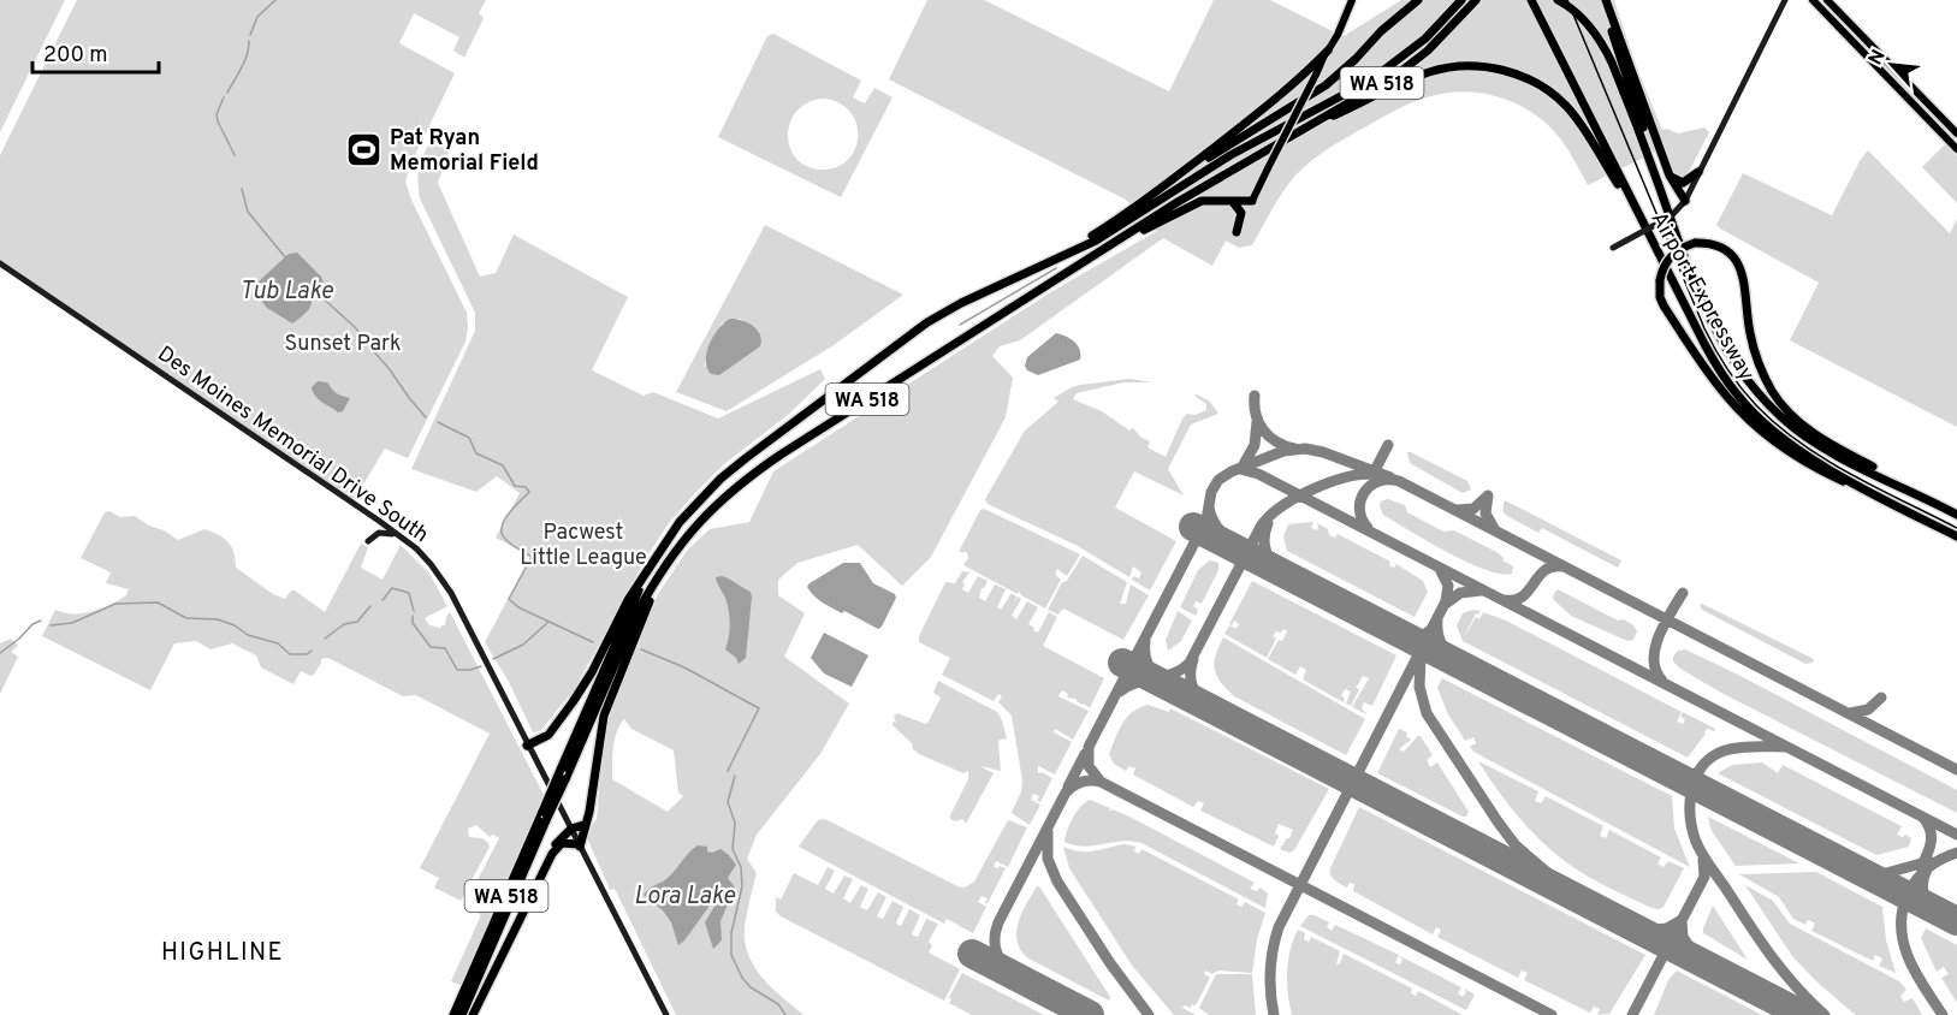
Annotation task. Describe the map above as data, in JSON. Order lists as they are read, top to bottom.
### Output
{
  "streets": {
    "highway": ["WA 518", "Airport Expressway"],
    "main road": ["Des Moines Memorial Drive South"]
  },
  "districts": ["HIGHLINE"],
  "water": ["Tub Lake", "Lora Lake"],
  "parks": ["Sunset Park", "Pacwest Little League"],
  "places": {
    "sports": ["Pat Ryan Memorial Field"]
  },
  "scale_bar": "200 m",
  "north": "top left"
}
